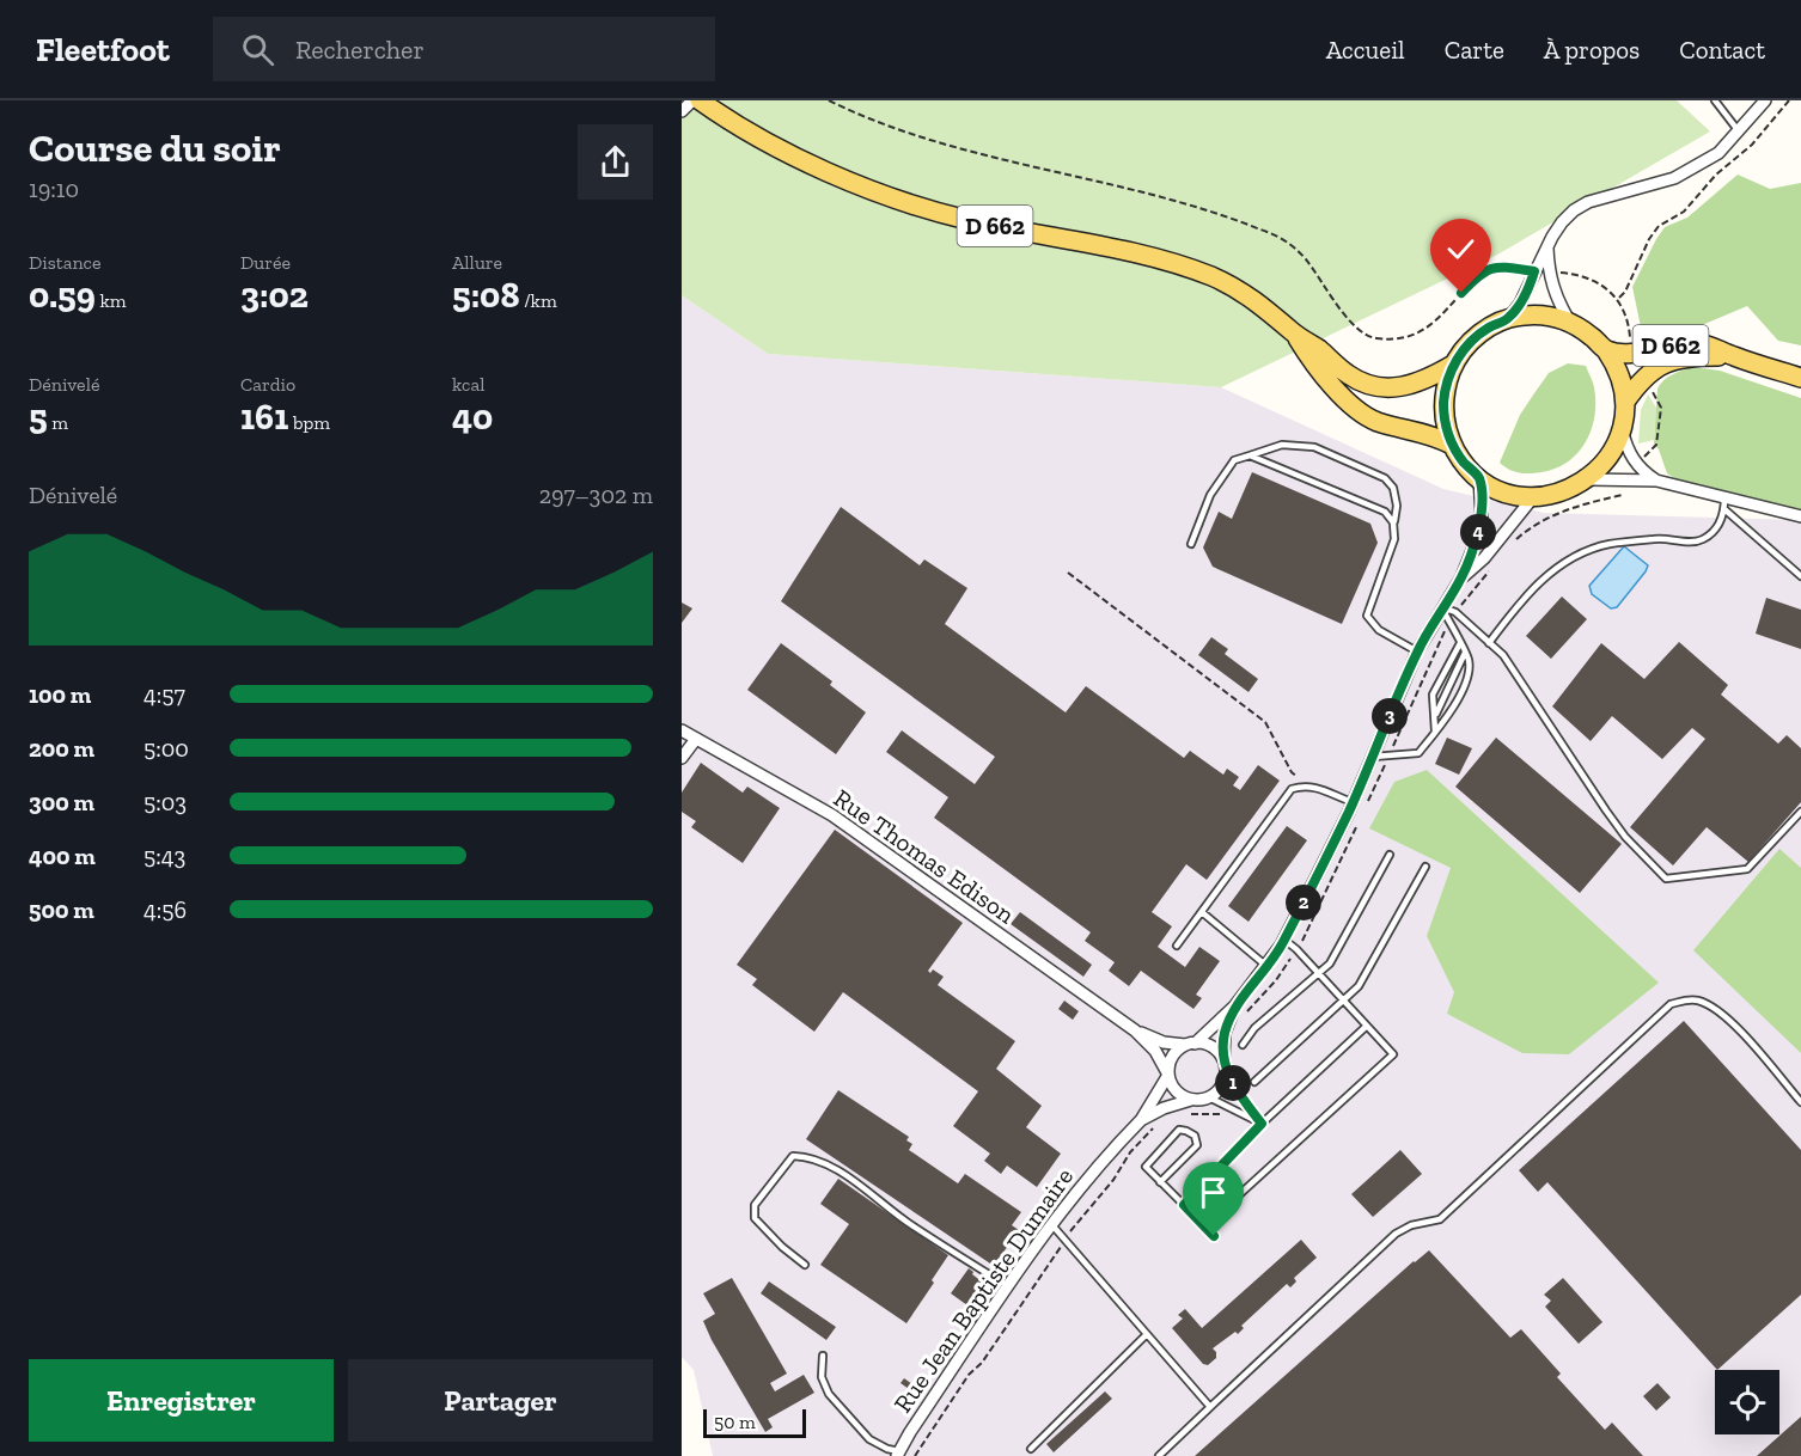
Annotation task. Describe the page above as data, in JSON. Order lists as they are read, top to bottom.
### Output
{
  "streets": {
    "main road": ["D 662"],
    "street": ["Rue Thomas Edison", "Rue Jean Baptiste Dumaire"]
  },
  "crossings": [
    ["Rue Thomas Edison", "Rue Jean Baptiste Dumaire"]
  ],
  "scale_bar": "50 m",
  "page": {
    "header": "Fleetfoot",
    "search": "Rechercher",
    "nav": [
      "Accueil",
      "Carte",
      "À propos",
      "Contact"
    ],
    "heading": ["Course du soir", "19:10"],
    "stats": [
      ["Distance", "0.59 km"],
      ["Durée", "3:02"],
      ["Allure", "5:08 /km"],
      ["Dénivelé", "5 m"],
      ["Cardio", "161 bpm"],
      ["kcal", "40"]
    ],
    "chart": ["Dénivelé", "297–302 m"],
    "pins": [
      "4",
      "3",
      "2",
      "1"
    ],
    "list": [
      {
        "name": "100 m",
        "note": "4:57"
      },
      {
        "name": "200 m",
        "note": "5:00"
      },
      {
        "name": "300 m",
        "note": "5:03"
      },
      {
        "name": "400 m",
        "note": "5:43"
      },
      {
        "name": "500 m",
        "note": "4:56"
      }
    ],
    "buttons": ["Enregistrer", "Partager"],
    "scale": "50 m"
  }
}
